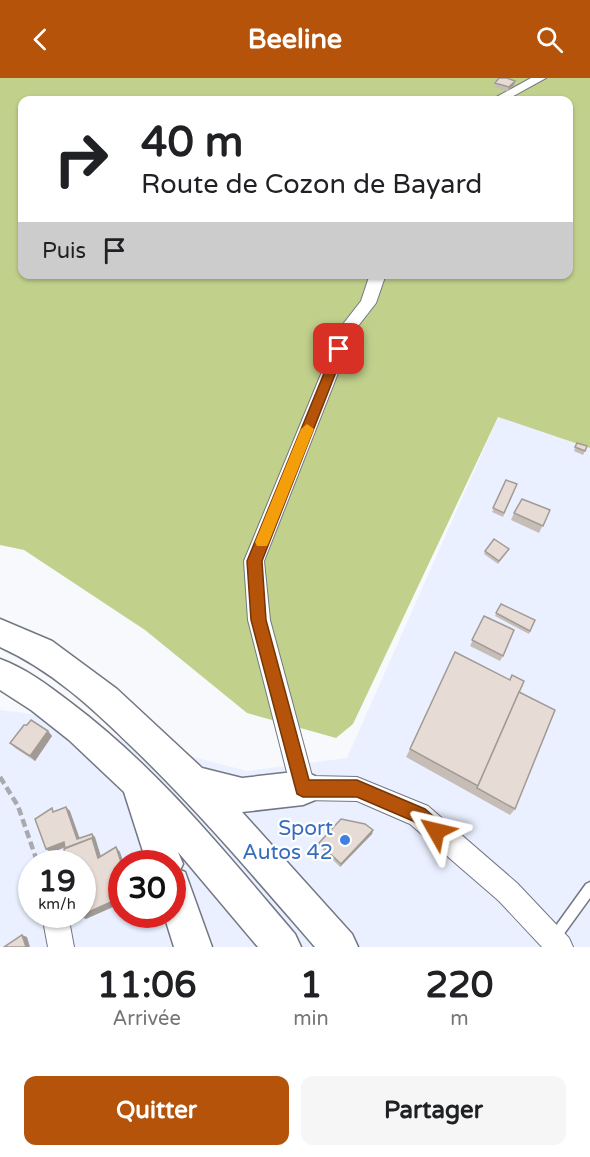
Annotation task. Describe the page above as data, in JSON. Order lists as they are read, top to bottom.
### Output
{
  "places": ["Sport Autos 42"],
  "page": {
    "header": "Beeline",
    "turn": ["40 m", "Route de Cozon de Bayard"],
    "then": "Puis",
    "speed": "19 km/h",
    "limit": "30",
    "eta": [
      "11:06",
      "Arrivée",
      "1",
      "min",
      "220",
      "m"
    ],
    "buttons": ["Quitter", "Partager"]
  }
}
